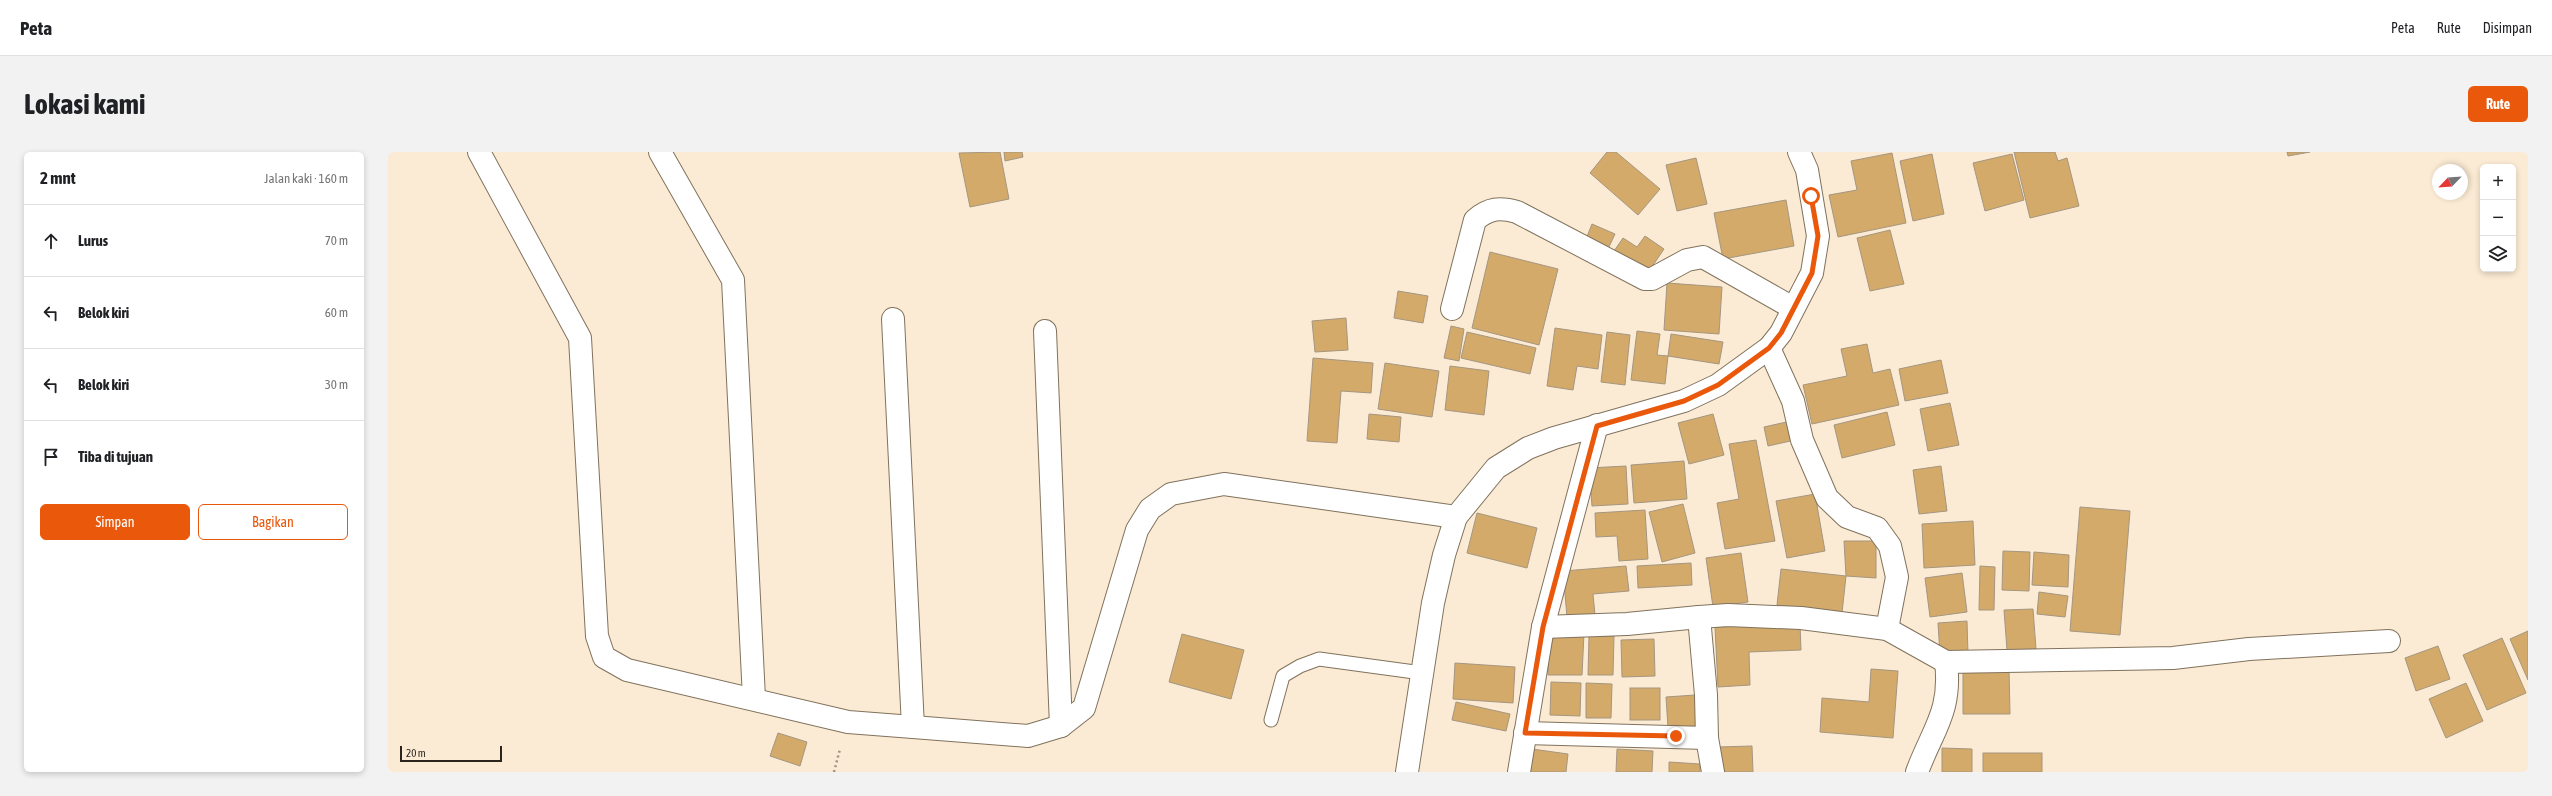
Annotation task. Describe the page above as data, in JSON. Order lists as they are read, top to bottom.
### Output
{
  "scale_bar": "20 m",
  "north": "bottom left",
  "page": {
    "header": "Peta",
    "nav": ["Peta", "Rute", "Disimpan"],
    "buttons": [
      "Rute",
      ["Simpan", "Bagikan"]
    ],
    "title": "Lokasi kami",
    "heading": ["2 mnt", "Jalan kaki · 160 m"],
    "map_buttons": ["+", "−"],
    "list": [
      ["Lurus", "70 m"],
      ["Belok kiri", "60 m"],
      ["Belok kiri", "30 m"],
      "Tiba di tujuan"
    ],
    "scale": "20 m"
  }
}
